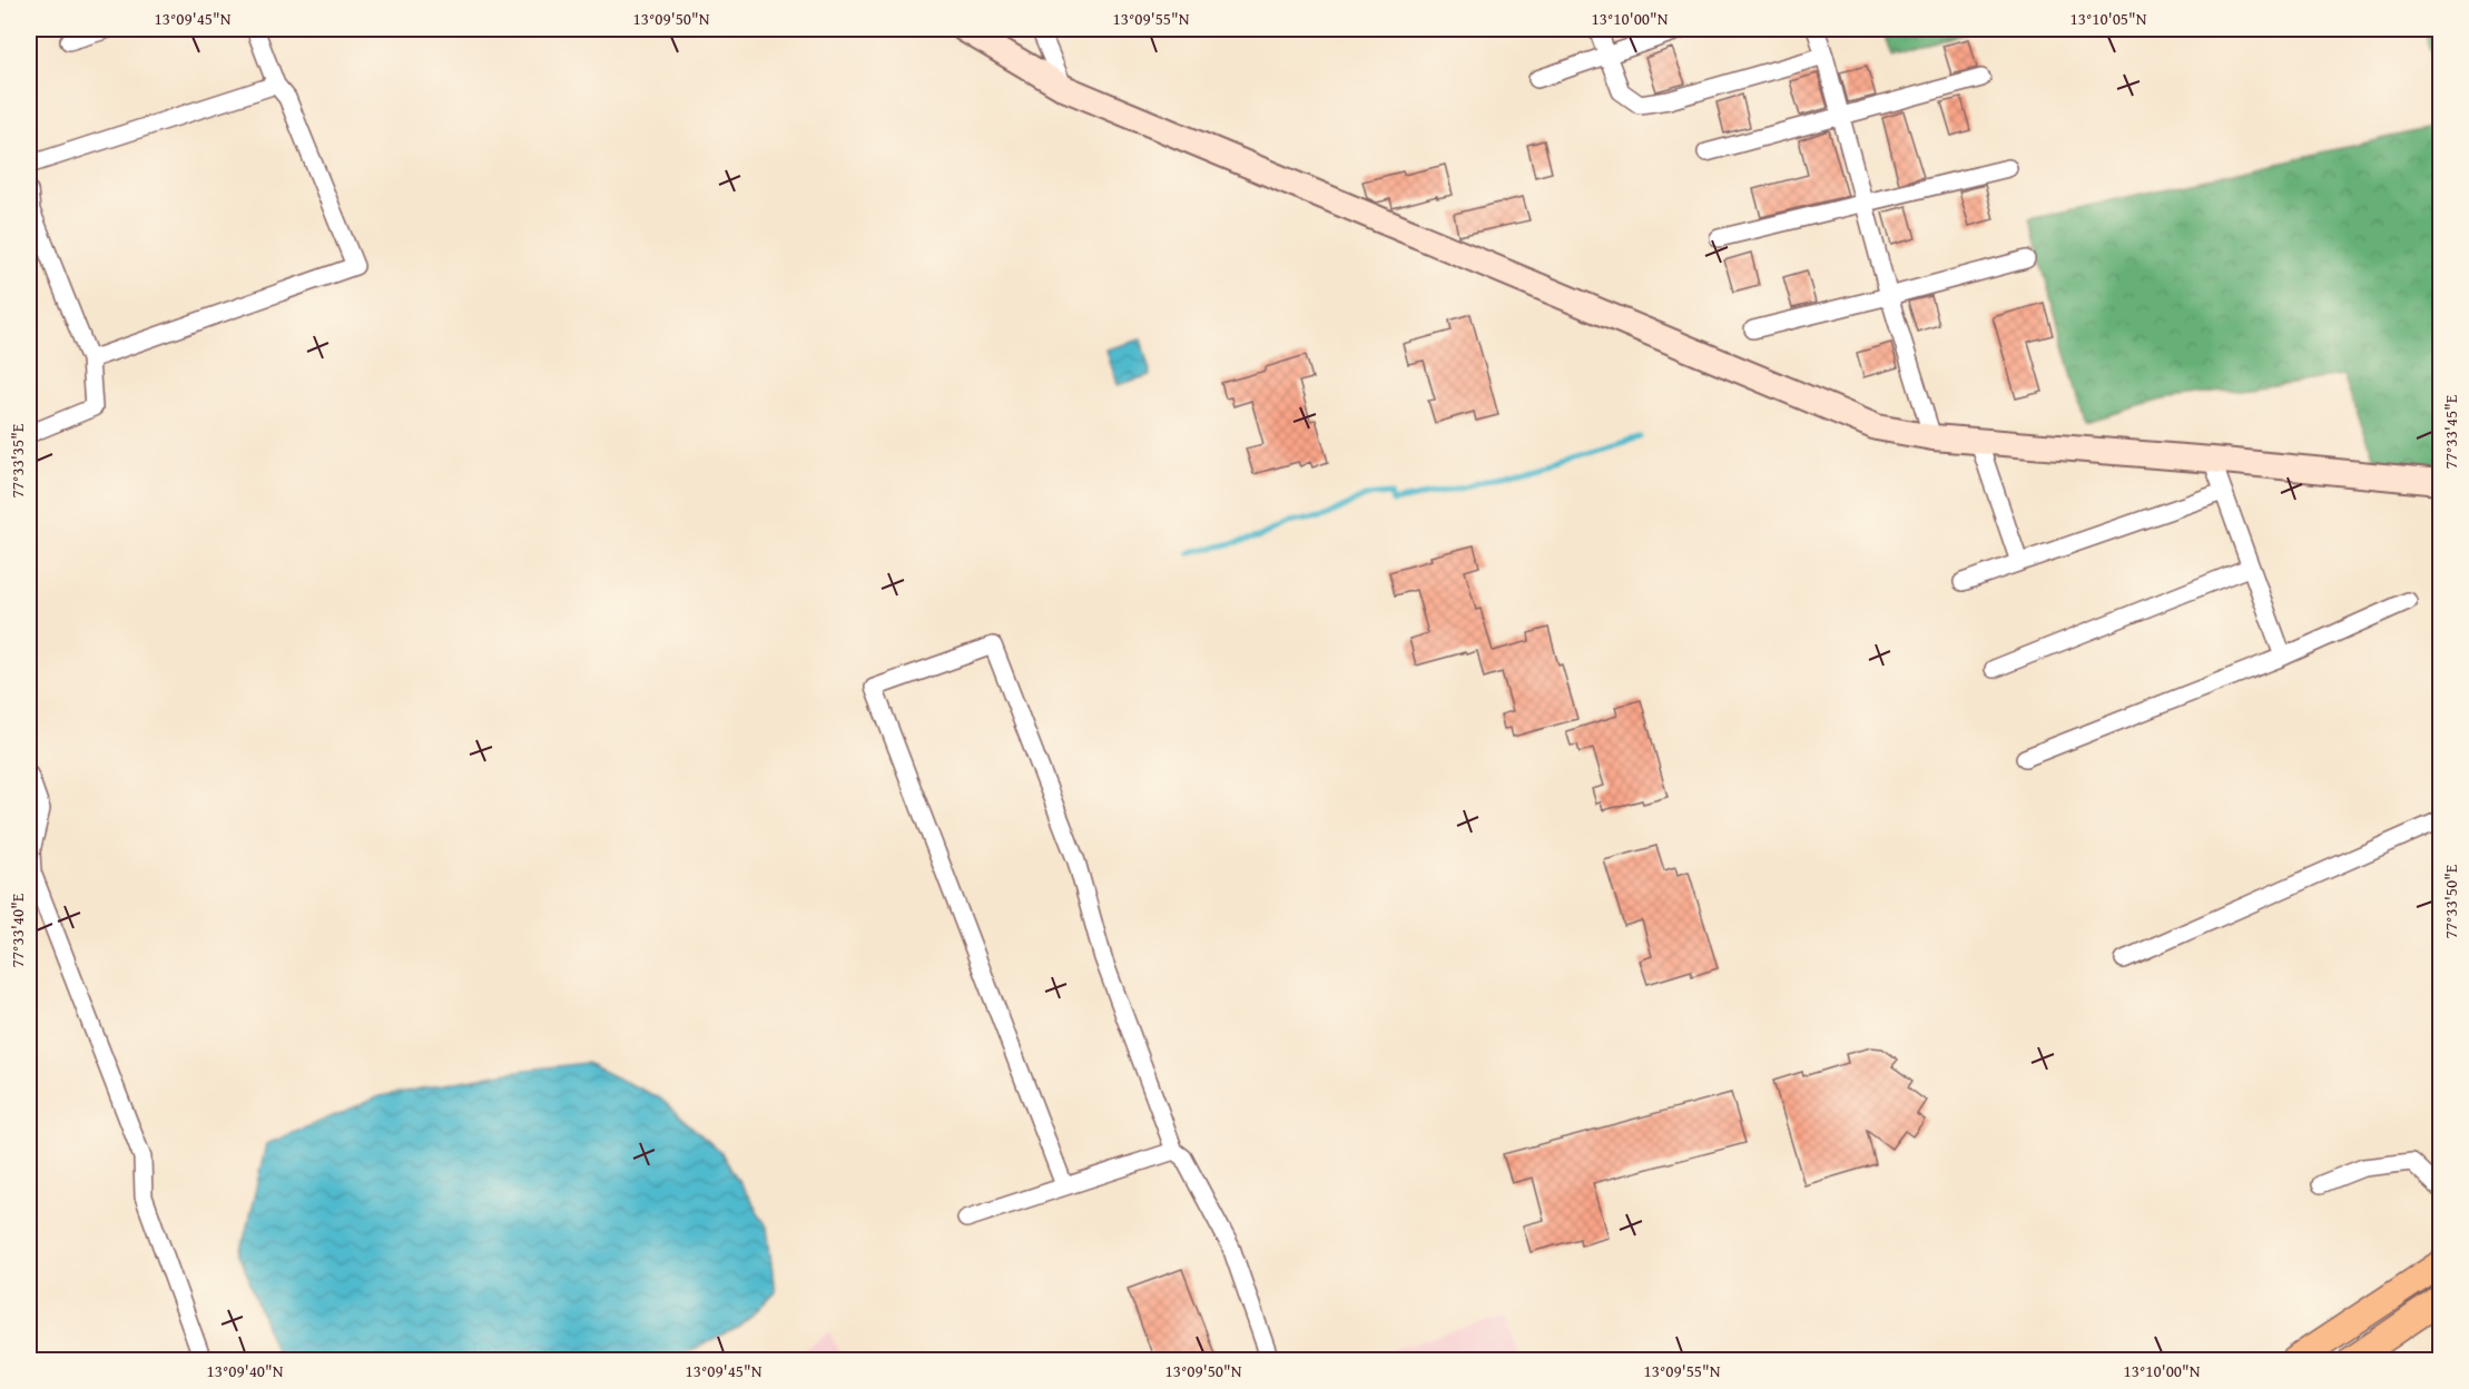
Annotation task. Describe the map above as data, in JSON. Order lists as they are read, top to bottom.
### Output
{
  "coordinates": [
    "13°09'45\"N",
    "13°09'50\"N",
    "13°09'55\"N",
    "13°10'00\"N",
    "13°10'05\"N",
    "77°33'45\"E",
    "77°33'35\"E",
    "77°33'50\"E",
    "77°33'40\"E",
    "13°09'40\"N"
  ]
}
